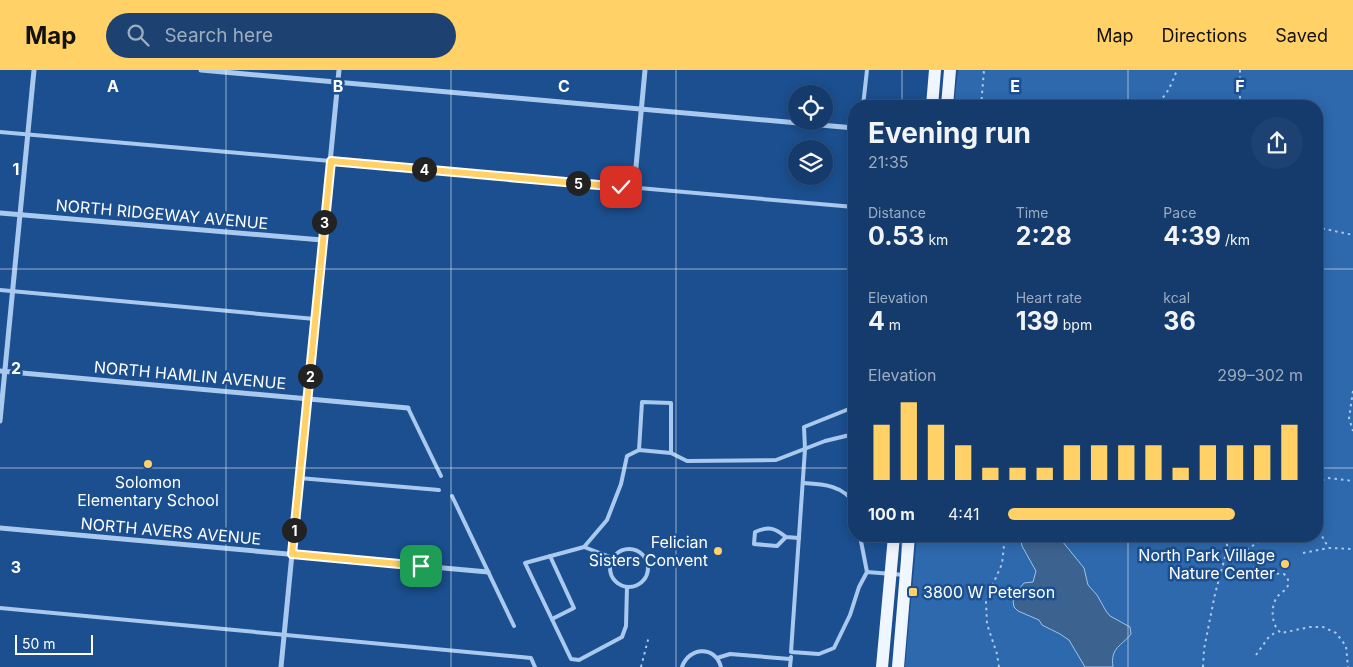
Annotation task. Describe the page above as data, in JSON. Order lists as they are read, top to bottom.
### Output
{
  "streets": {
    "street": ["NORTH RIDGEWAY AVENUE", "NORTH HAMLIN AVENUE", "NORTH AVERS AVENUE"]
  },
  "places": {
    "other": ["Solomon Elementary School", "Felician Sisters Convent", "North Park Village Nature Center"],
    "transit": ["3800 W Peterson"]
  },
  "scale_bar": "50 m",
  "page": {
    "header": "Map",
    "search": "Search here",
    "nav": ["Map", "Directions", "Saved"],
    "heading": ["Evening run", "21:35"],
    "pins": [
      "4",
      "5",
      "3",
      "2",
      "1"
    ],
    "stats": [
      ["Distance", "0.53 km"],
      ["Time", "2:28"],
      ["Pace", "4:39 /km"],
      ["Elevation", "4 m"],
      ["Heart rate", "139 bpm"],
      ["kcal", "36"]
    ],
    "chart": ["Elevation", "299–302 m"],
    "list": [
      {
        "name": "100 m",
        "note": "4:41"
      }
    ],
    "scale": "50 m"
  },
  "grid": {
    "columns": [
      "A",
      "B",
      "C",
      "E",
      "F"
    ],
    "rows": ["1", "2", "3"]
  }
}
